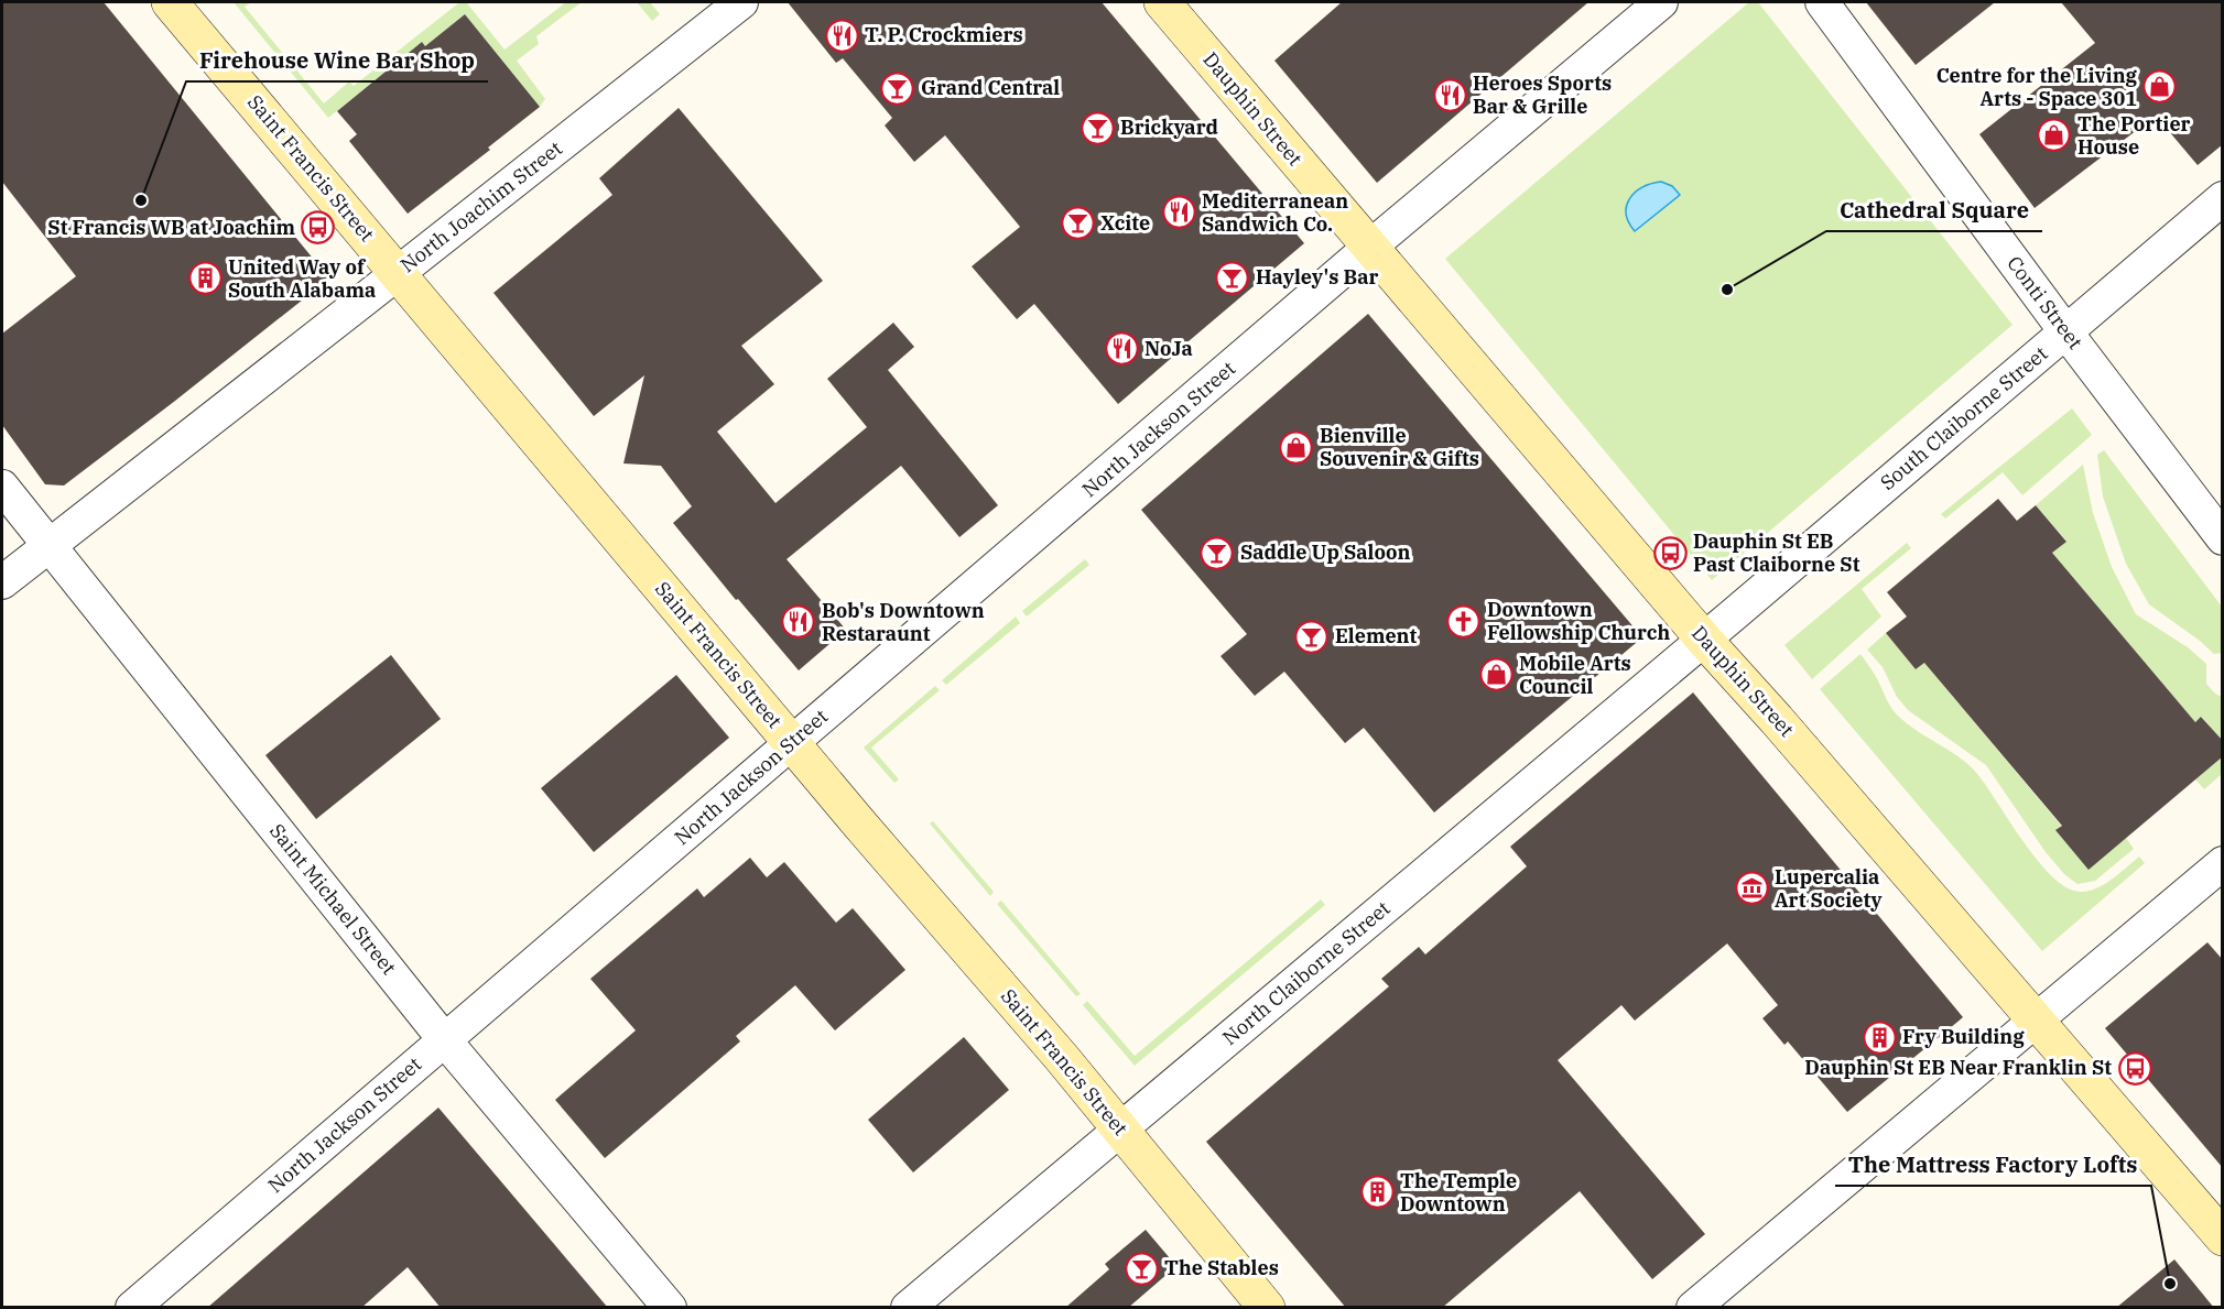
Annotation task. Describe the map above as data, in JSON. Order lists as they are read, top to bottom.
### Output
{
  "streets": {
    "street": [
      "Dauphin Street",
      "Saint Francis Street",
      "North Joachim Street",
      "Conti Street",
      "South Claiborne Street",
      "North Jackson Street",
      "Saint Michael Street",
      "North Claiborne Street"
    ]
  },
  "crossings": [
    ["Dauphin Street", "South Claiborne Street"],
    ["Dauphin Street", "North Jackson Street"],
    ["Dauphin Street", "North Claiborne Street"],
    ["Saint Francis Street", "North Joachim Street"],
    ["Saint Francis Street", "North Jackson Street"],
    ["Saint Francis Street", "North Claiborne Street"],
    ["North Joachim Street", "Saint Michael Street"],
    ["Conti Street", "South Claiborne Street"],
    ["South Claiborne Street", "North Claiborne Street"],
    ["North Jackson Street", "Saint Michael Street"]
  ],
  "places": {
    "restaurant": [
      "T. P. Crockmiers",
      "Heroes Sports Bar & Grille",
      "Mediterranean Sandwich Co.",
      "NoJa",
      "Bob's Downtown Restaraunt"
    ],
    "shop": [
      "Centre for the Living Arts - Space 301",
      "The Portier House",
      "Bienville Souvenir & Gifts",
      "Mobile Arts Council"
    ],
    "bar": [
      "Grand Central",
      "Brickyard",
      "Xcite",
      "Hayley's Bar",
      "Saddle Up Saloon",
      "Element",
      "The Stables"
    ],
    "other": ["Firehouse Wine Bar Shop", "Cathedral Square", "The Mattress Factory Lofts"],
    "bus stop": ["St Francis WB at Joachim", "Dauphin St EB Past Claiborne St", "Dauphin St EB Near Franklin St"],
    "building": ["United Way of South Alabama", "Fry Building", "The Temple Downtown"],
    "church": ["Downtown Fellowship Church"],
    "museum": ["Lupercalia Art Society"]
  }
}
